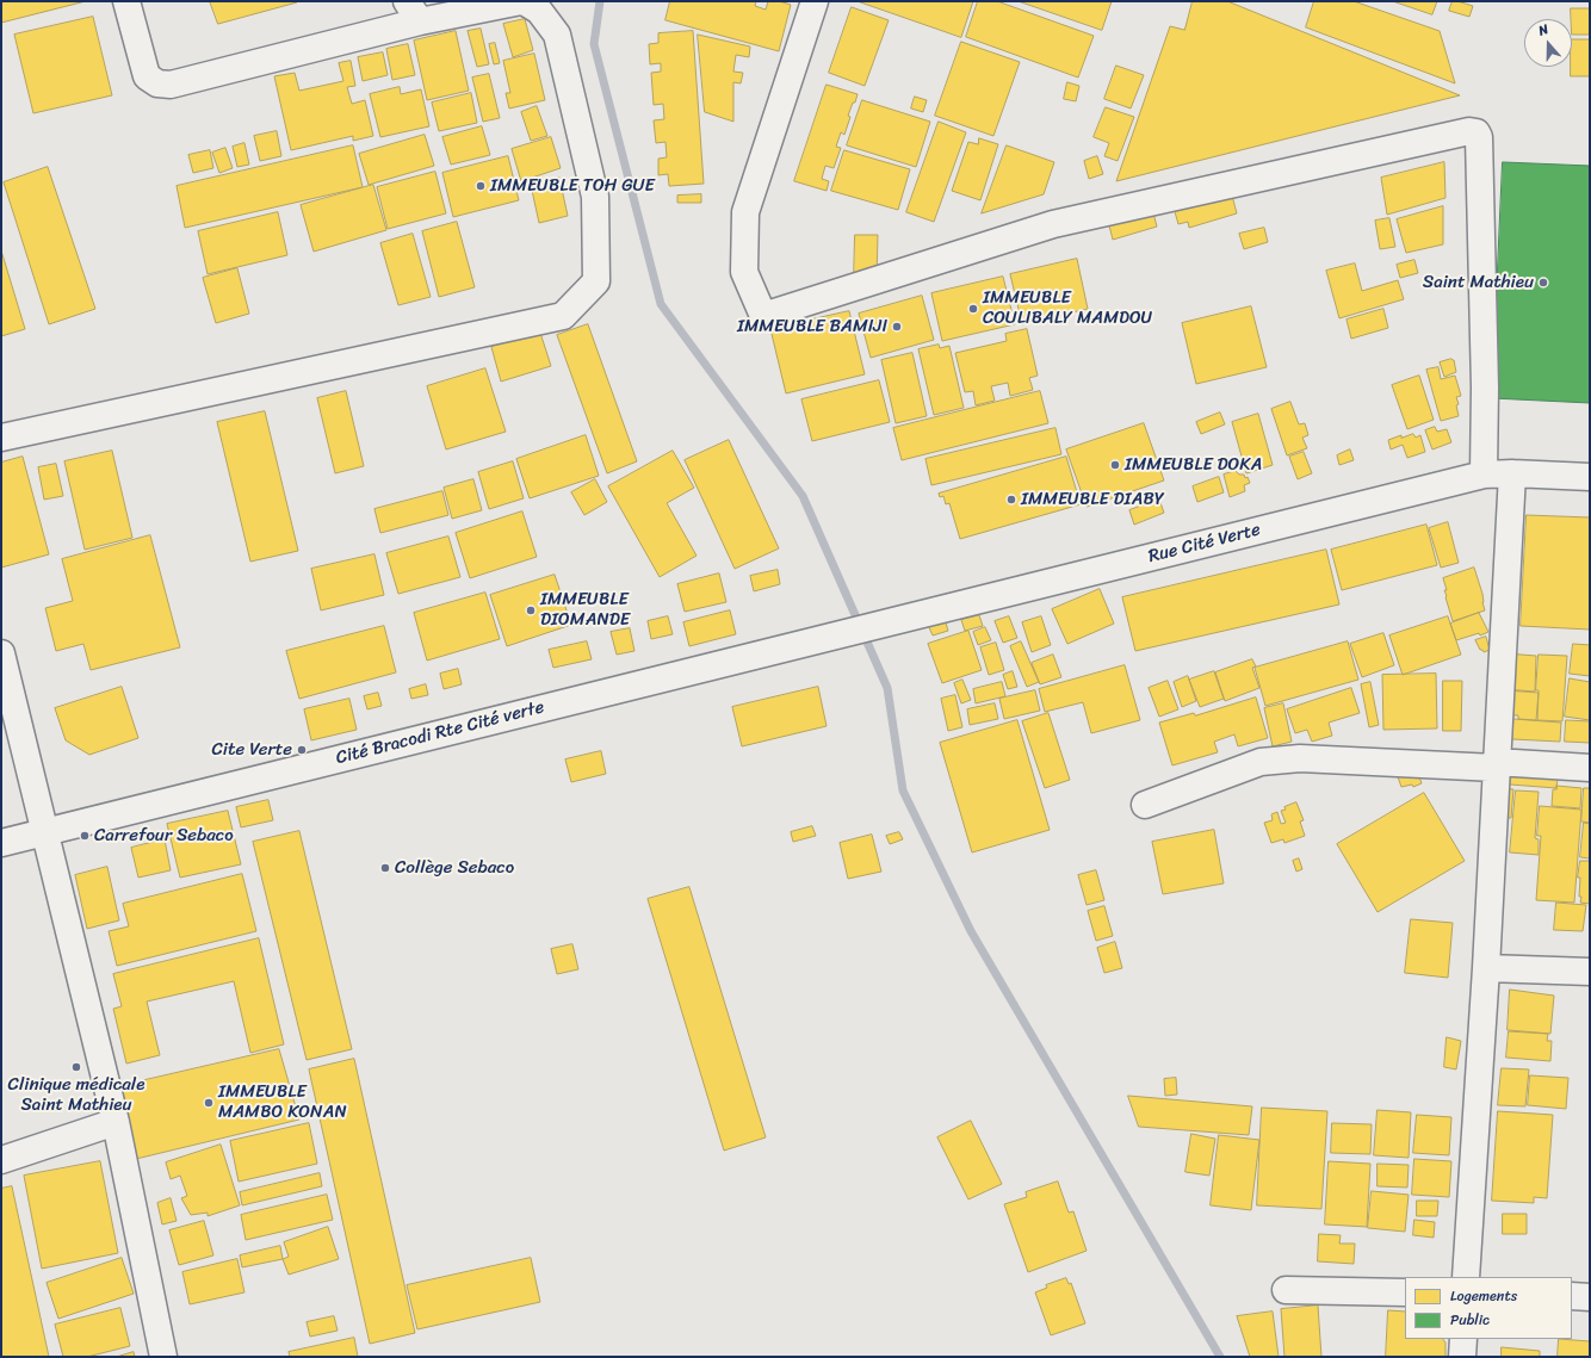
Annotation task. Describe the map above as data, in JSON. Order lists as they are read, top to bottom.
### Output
{
  "streets": {
    "street": ["Rue Cité Verte", "Cité Bracodi Rte Cité verte"]
  },
  "crossings": [
    ["Rue Cité Verte", "Cité Bracodi Rte Cité verte"]
  ],
  "places": [
    "IMMEUBLE TOH GUE",
    "Saint Mathieu",
    "IMMEUBLE COULIBALY MAMDOU",
    "IMMEUBLE BAMIJI",
    "IMMEUBLE DOKA",
    "IMMEUBLE DIABY",
    "IMMEUBLE DIOMANDE",
    "Cite Verte",
    "Carrefour Sebaco",
    "Collège Sebaco",
    "Clinique médicale Saint Mathieu",
    "IMMEUBLE MAMBO KONAN"
  ],
  "legend": ["Logements", "Public"],
  "north": "top"
}
